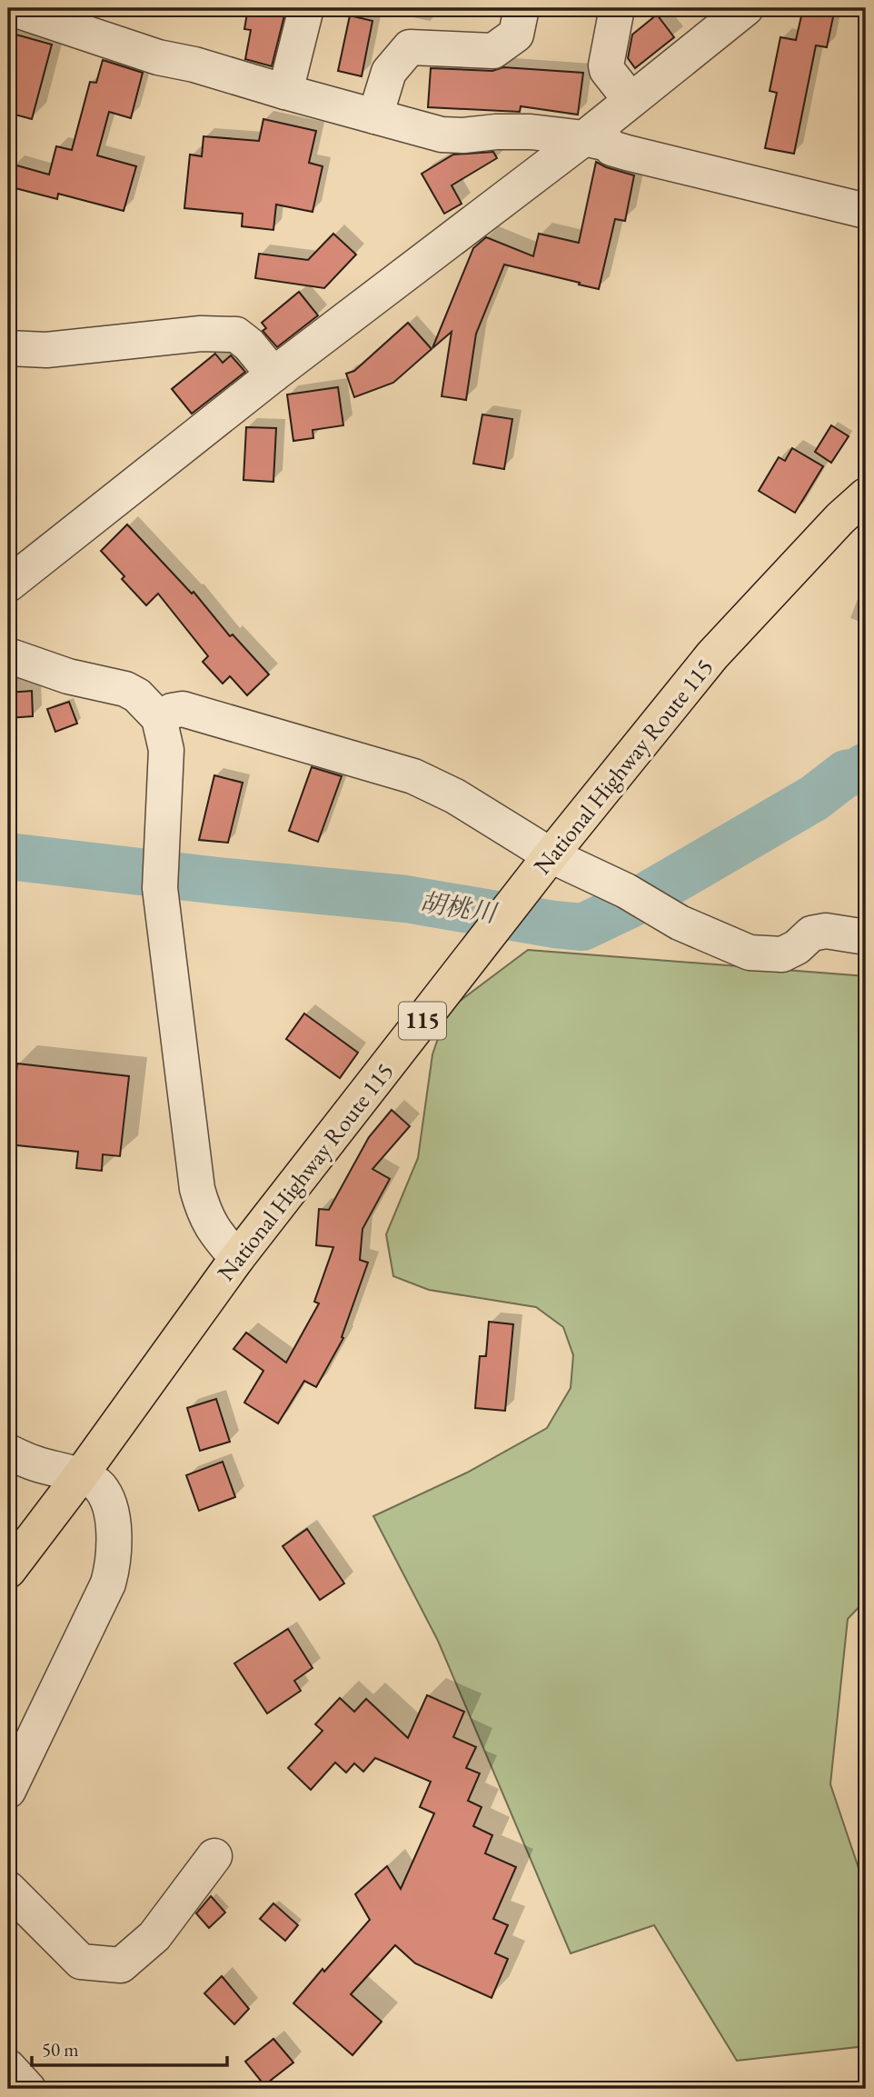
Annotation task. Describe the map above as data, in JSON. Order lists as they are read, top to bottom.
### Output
{
  "streets": {
    "highway": ["National Highway Route 115", "115"]
  },
  "water": ["胡桃川"],
  "scale_bar": "50 m"
}
